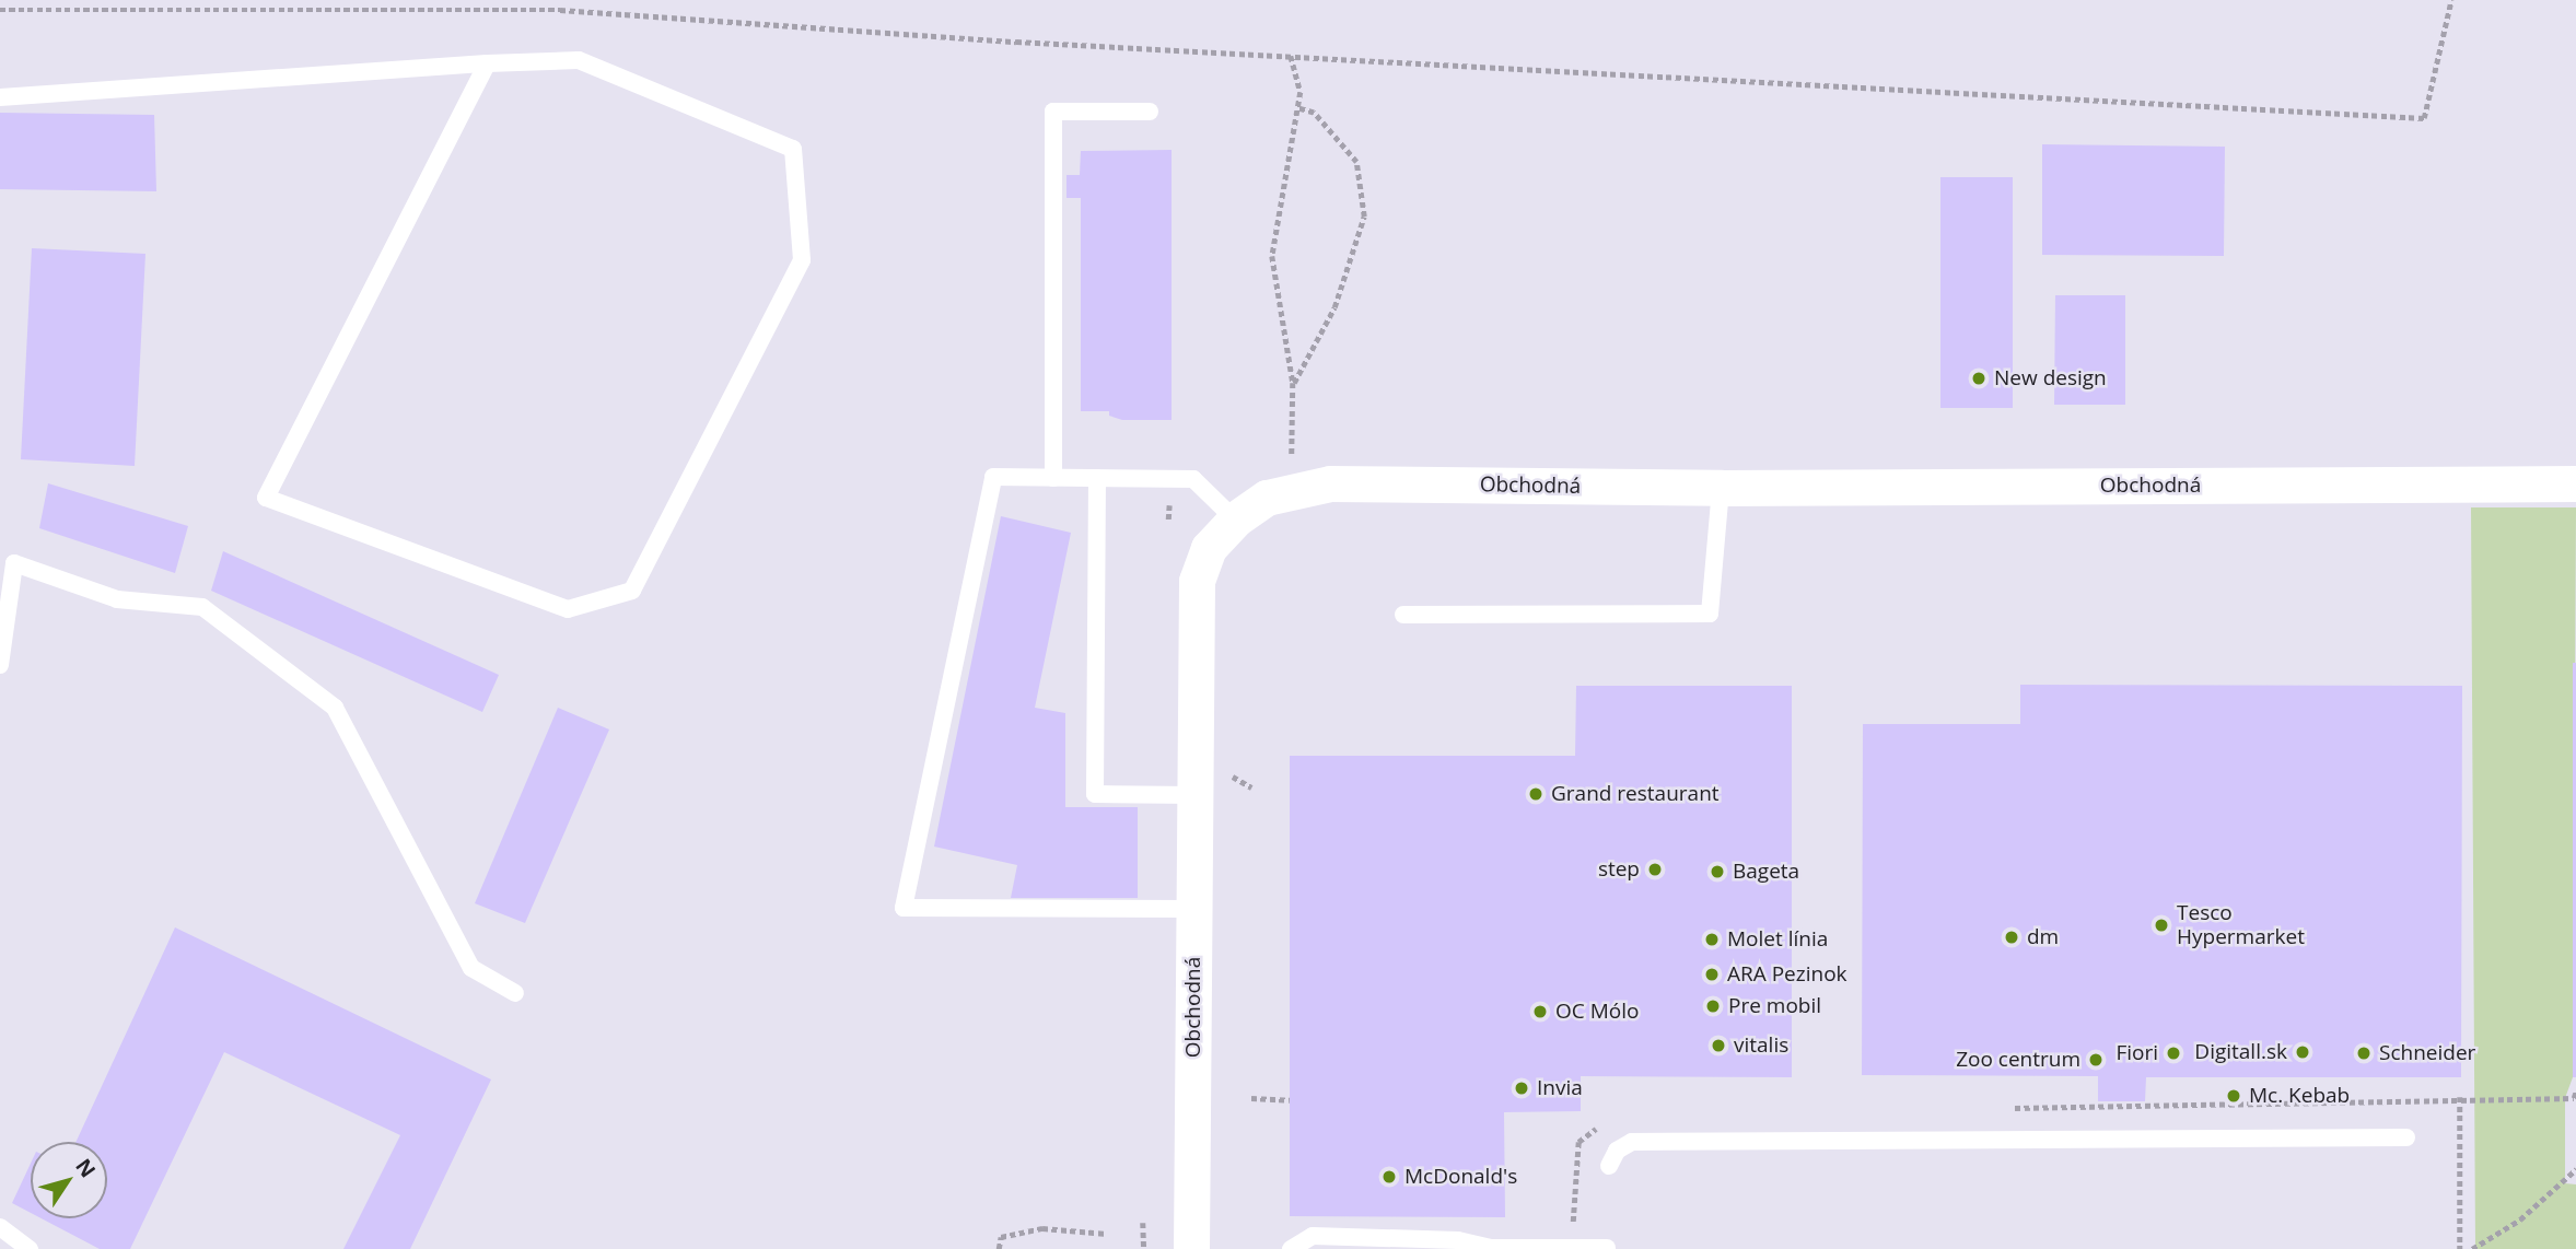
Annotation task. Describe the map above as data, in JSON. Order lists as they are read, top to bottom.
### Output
{
  "streets": {
    "street": ["Obchodná"]
  },
  "places": [
    "New design",
    "Grand restaurant",
    "step",
    "Bageta",
    "Tesco Hypermarket",
    "dm",
    "Molet línia",
    "ARA Pezinok",
    "Pre mobil",
    "OC Mólo",
    "vitalis",
    "Digitall.sk",
    "Fiori",
    "Schneider",
    "Zoo centrum",
    "Invia",
    "Mc. Kebab",
    "McDonald's"
  ],
  "north": "top right"
}
